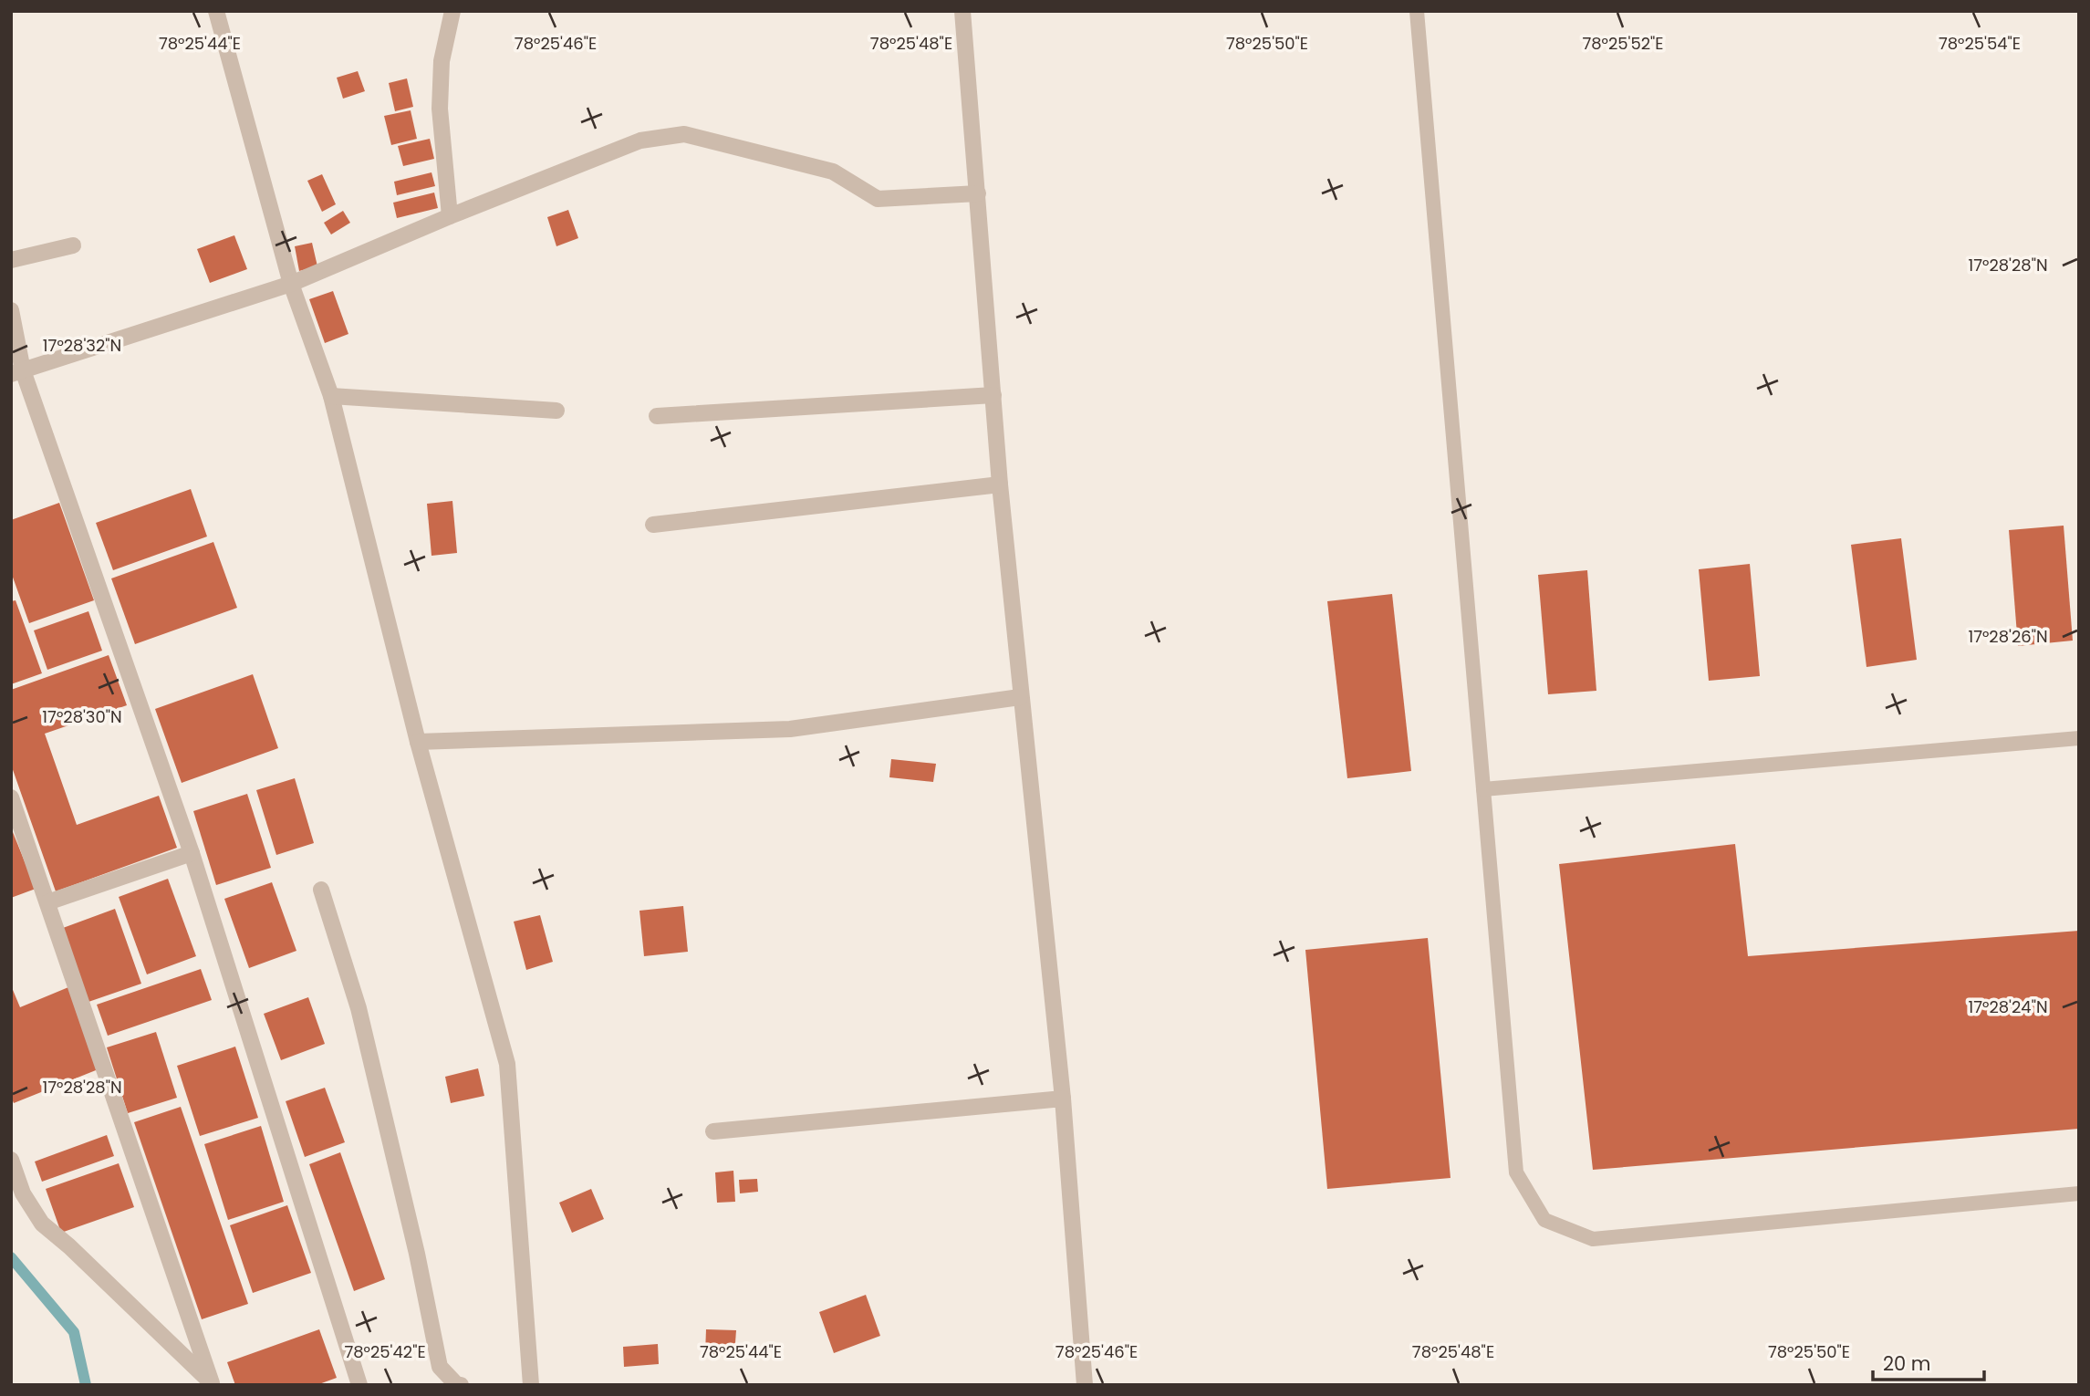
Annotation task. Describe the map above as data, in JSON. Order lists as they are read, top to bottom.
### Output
{
  "scale_bar": "20 m",
  "coordinates": [
    "78°25'44\"E",
    "78°25'46\"E",
    "78°25'48\"E",
    "78°25'50\"E",
    "78°25'52\"E",
    "78°25'54\"E",
    "17°28'28\"N",
    "17°28'32\"N",
    "17°28'26\"N",
    "17°28'30\"N",
    "17°28'24\"N",
    "78°25'42\"E"
  ]
}
